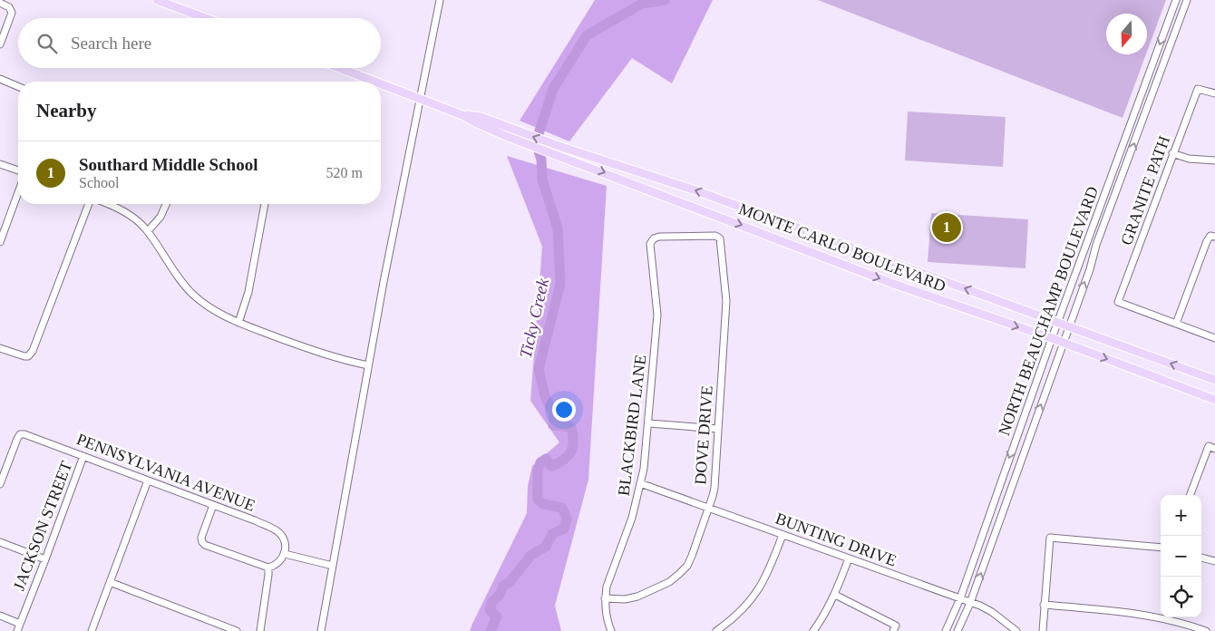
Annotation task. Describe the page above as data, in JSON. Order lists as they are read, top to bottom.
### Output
{
  "streets": {
    "main road": ["MONTE CARLO BOULEVARD"],
    "street": [
      "GRANITE PATH",
      "NORTH BEAUCHAMP BOULEVARD",
      "BLACKBIRD LANE",
      "DOVE DRIVE",
      "PENNSYLVANIA AVENUE",
      "JACKSON STREET",
      "BUNTING DRIVE"
    ]
  },
  "crossings": [
    ["MONTE CARLO BOULEVARD", "NORTH BEAUCHAMP BOULEVARD"],
    ["NORTH BEAUCHAMP BOULEVARD", "BUNTING DRIVE"],
    ["BLACKBIRD LANE", "DOVE DRIVE"],
    ["BLACKBIRD LANE", "BUNTING DRIVE"],
    ["DOVE DRIVE", "BUNTING DRIVE"],
    ["PENNSYLVANIA AVENUE", "JACKSON STREET"]
  ],
  "water": ["Ticky Creek"],
  "north": "bottom",
  "page": {
    "search": "Search here",
    "heading": "Nearby",
    "list": [
      {
        "mark": "1",
        "name": "Southard Middle School",
        "note": "School",
        "value": "520 m"
      }
    ],
    "pins": "1",
    "map_buttons": ["+", "−"]
  }
}
